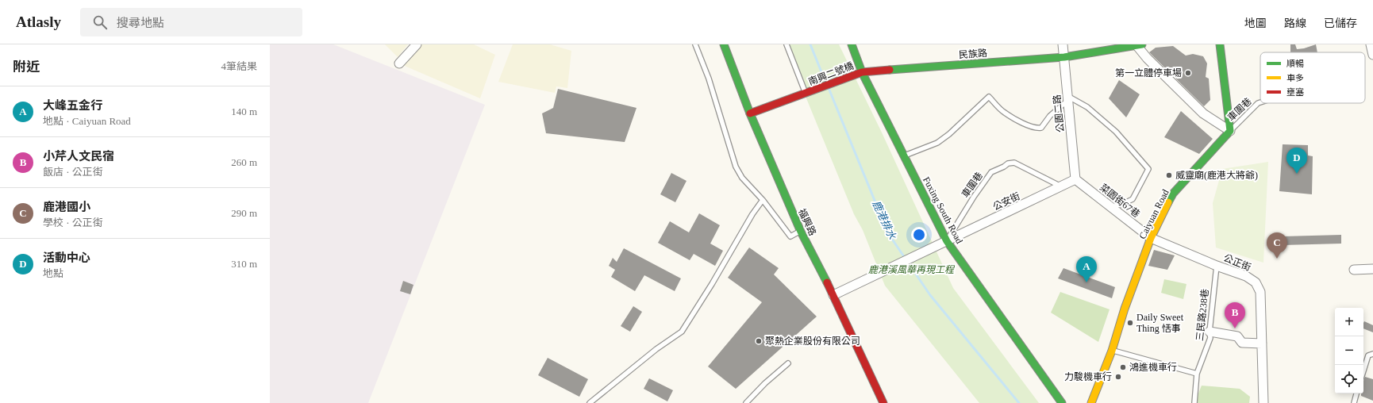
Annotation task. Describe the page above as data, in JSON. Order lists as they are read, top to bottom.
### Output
{
  "streets": {
    "street": [
      "民族路",
      "南興二號橋",
      "公園二路",
      "菜園街67巷",
      "公安街",
      "Fuxing South Road",
      "Caiyuan Road",
      "福興路",
      "公正街"
    ],
    "lane": ["車圍巷", "三民路238巷"]
  },
  "crossings": [
    ["民族路", "南興二號橋"],
    ["民族路", "公園二路"],
    ["民族路", "Fuxing South Road"],
    ["南興二號橋", "Fuxing South Road"],
    ["南興二號橋", "福興路"],
    ["車圍巷", "公安街"],
    ["車圍巷", "Fuxing South Road"],
    ["車圍巷", "Caiyuan Road"],
    ["公園二路", "菜園街67巷"],
    ["公園二路", "公安街"],
    ["菜園街67巷", "公安街"],
    ["菜園街67巷", "Caiyuan Road"],
    ["菜園街67巷", "公正街"],
    ["公安街", "Fuxing South Road"],
    ["公安街", "福興路"],
    ["Caiyuan Road", "公正街"],
    ["公正街", "三民路238巷"]
  ],
  "water": ["鹿港排水"],
  "parks": ["鹿港溪風華再現工程"],
  "places": [
    "第一立體停車場",
    "威靈廟(鹿港大將爺)",
    "Daily Sweet Thing 恬事",
    "聚熱企業股份有限公司",
    "鴻進機車行",
    "力駿機車行"
  ],
  "legend": ["順暢", "車多", "壅塞"],
  "page": {
    "header": "Atlasly",
    "search": "搜尋地點",
    "nav": ["地圖", "路線", "已儲存"],
    "heading": ["附近", "4筆結果"],
    "list": [
      {
        "mark": "A",
        "name": "大峰五金行",
        "note": "地點 · Caiyuan Road",
        "value": "140 m"
      },
      {
        "mark": "B",
        "name": "小芹人文民宿",
        "note": "飯店 · 公正街",
        "value": "260 m"
      },
      {
        "mark": "C",
        "name": "鹿港國小",
        "note": "學校 · 公正街",
        "value": "290 m"
      },
      {
        "mark": "D",
        "name": "活動中心",
        "note": "地點",
        "value": "310 m"
      }
    ],
    "pins": [
      "D",
      "C",
      "A",
      "B"
    ],
    "map_buttons": ["+", "−"]
  }
}
